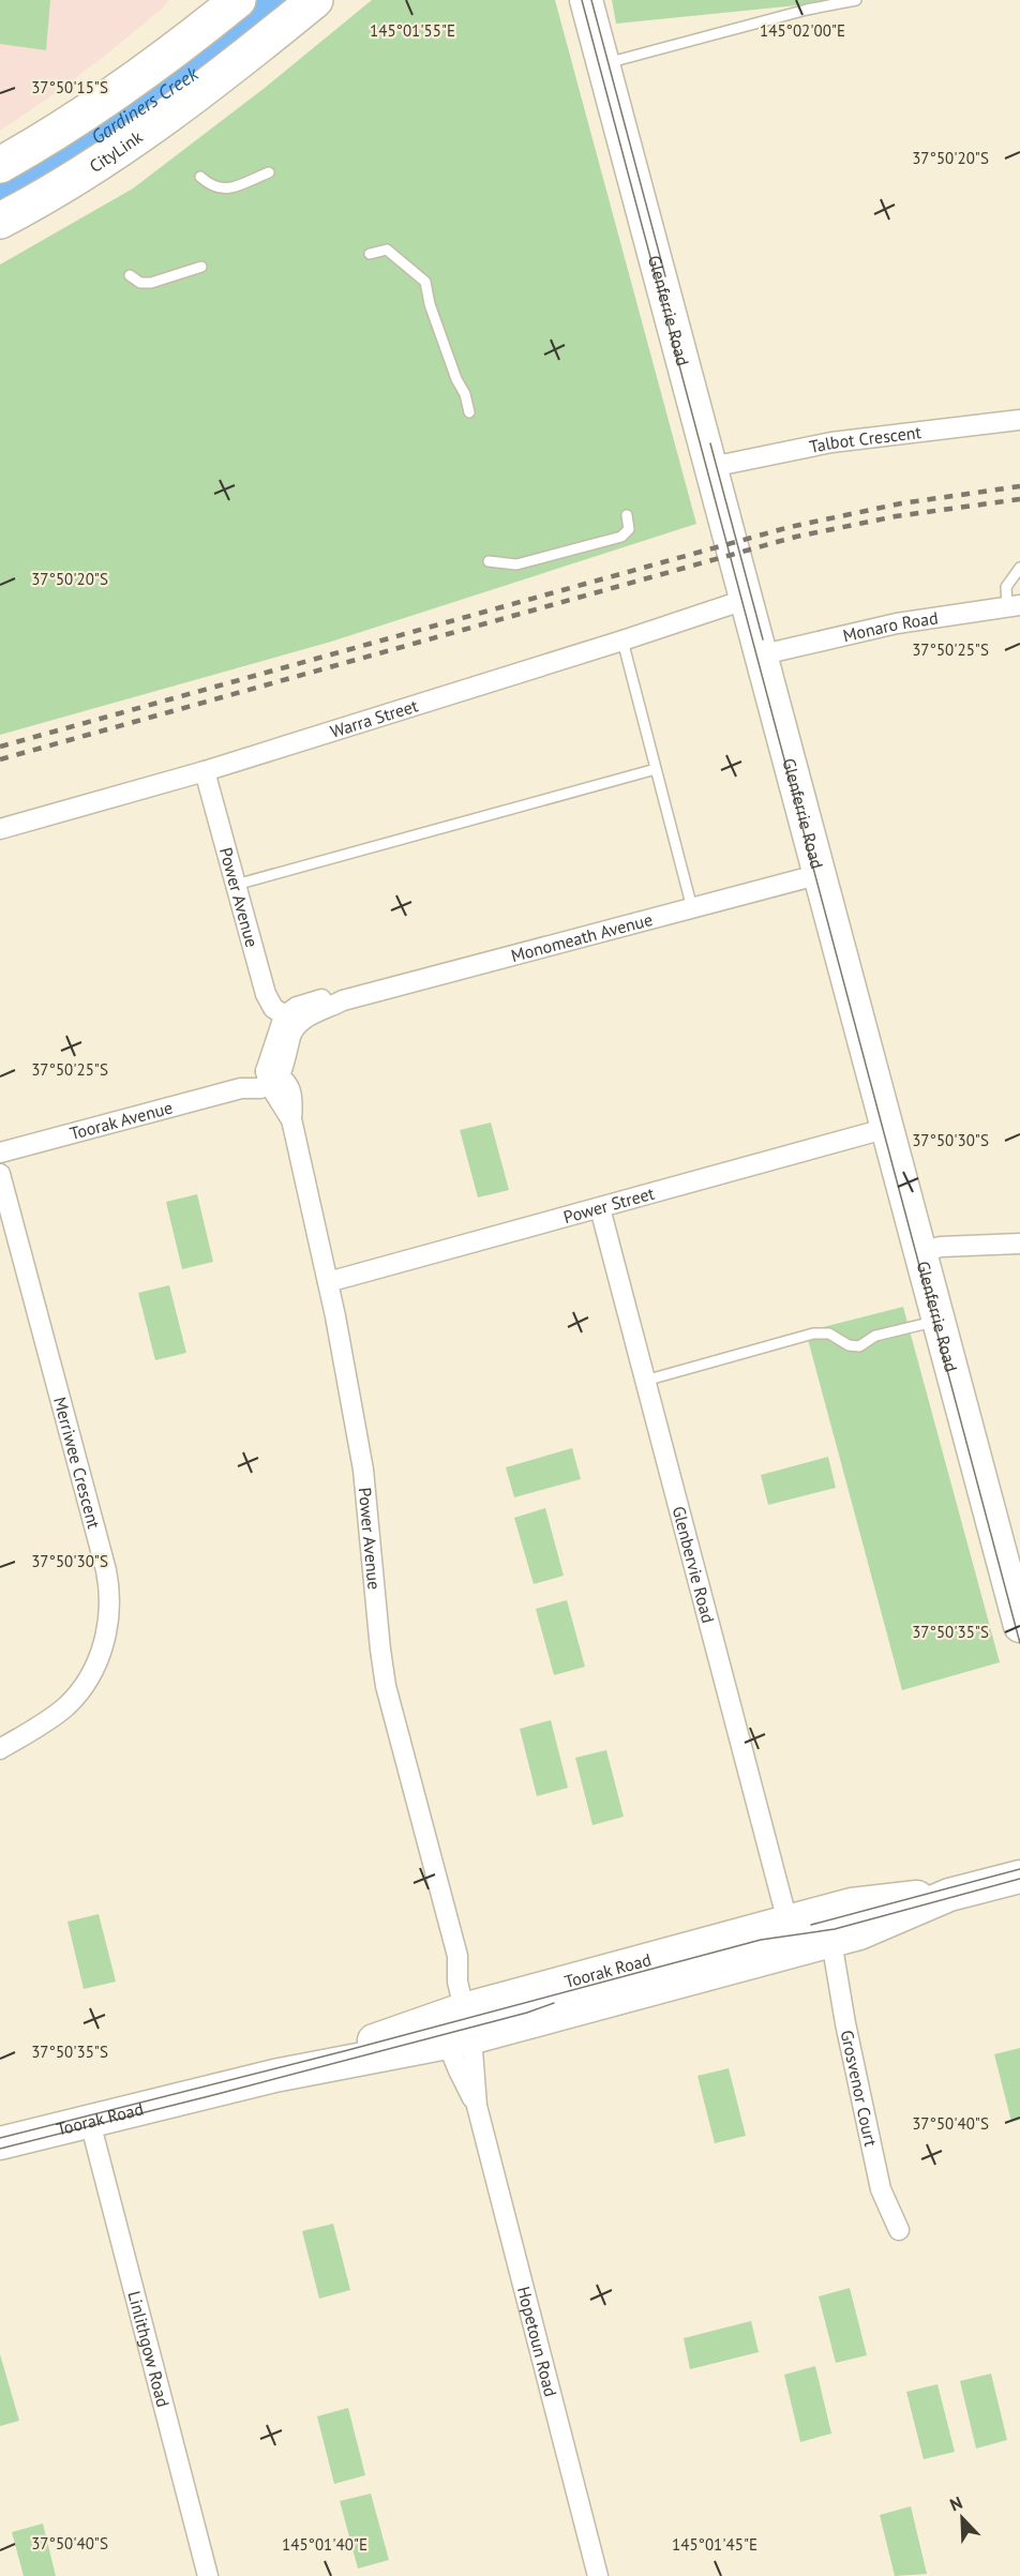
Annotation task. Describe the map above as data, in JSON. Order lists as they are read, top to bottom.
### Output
{
  "streets": {
    "highway": ["CityLink"],
    "main road": ["Glenferrie Road", "Toorak Road"],
    "street": [
      "Talbot Crescent",
      "Monaro Road",
      "Warra Street",
      "Power Avenue",
      "Monomeath Avenue",
      "Toorak Avenue",
      "Power Street",
      "Merriwee Crescent",
      "Glenbervie Road",
      "Grosvenor Court",
      "Hopetoun Road",
      "Linlithgow Road"
    ]
  },
  "crossings": [
    ["Glenferrie Road", "Talbot Crescent"],
    ["Glenferrie Road", "Monaro Road"],
    ["Glenferrie Road", "Warra Street"],
    ["Glenferrie Road", "Monomeath Avenue"],
    ["Glenferrie Road", "Power Street"],
    ["Warra Street", "Power Avenue"],
    ["Power Avenue", "Monomeath Avenue"],
    ["Power Avenue", "Toorak Avenue"],
    ["Power Avenue", "Power Street"],
    ["Power Avenue", "Toorak Road"],
    ["Power Avenue", "Hopetoun Road"],
    ["Power Street", "Glenbervie Road"],
    ["Glenbervie Road", "Toorak Road"],
    ["Toorak Road", "Grosvenor Court"],
    ["Toorak Road", "Hopetoun Road"],
    ["Toorak Road", "Linlithgow Road"]
  ],
  "water": ["Gardiners Creek"],
  "north": "top left",
  "coordinates": [
    "145°01'55\"E",
    "145°02'00\"E",
    "37°50'15\"S",
    "37°50'20\"S",
    "37°50'25\"S",
    "37°50'30\"S",
    "37°50'35\"S",
    "37°50'40\"S",
    "145°01'40\"E",
    "145°01'45\"E"
  ]
}
